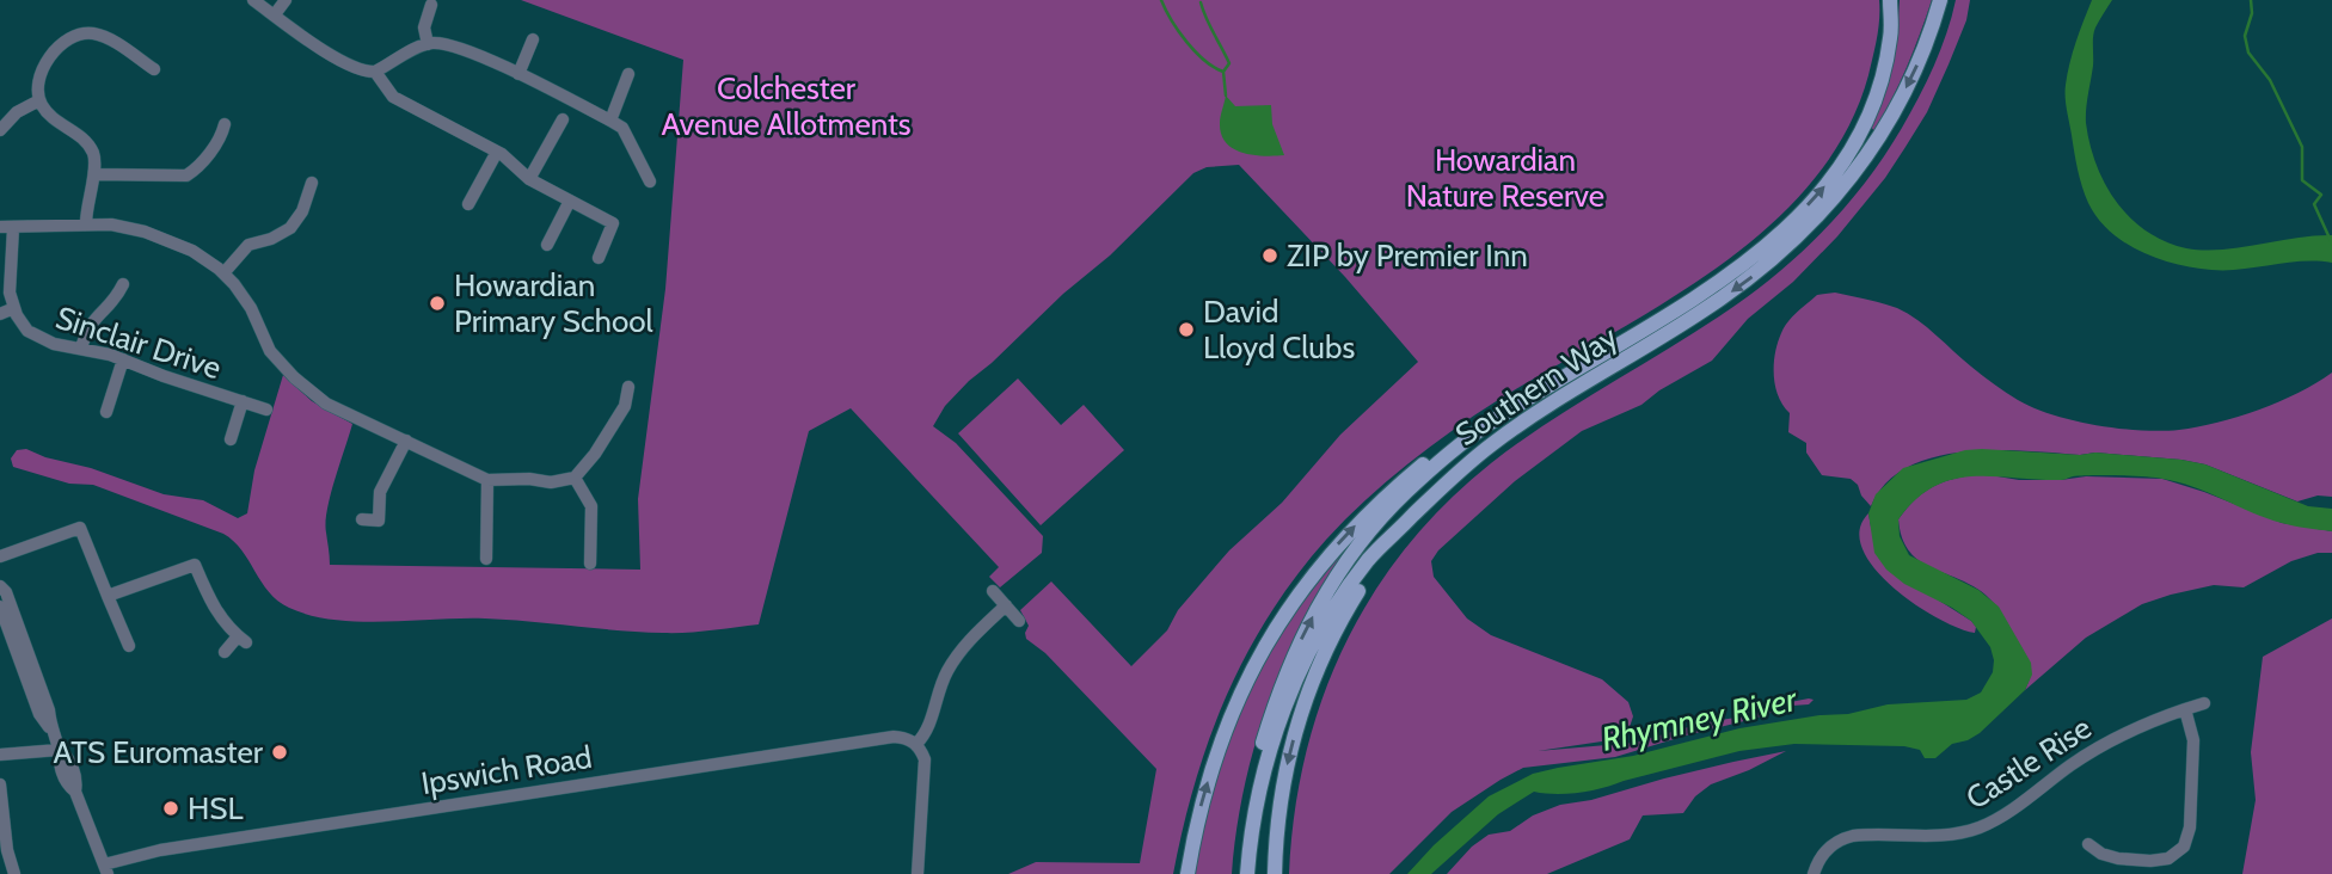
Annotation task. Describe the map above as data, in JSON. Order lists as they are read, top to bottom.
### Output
{
  "streets": {
    "main road": ["Southern Way"],
    "street": ["Sinclair Drive", "Castle Rise", "Ipswich Road"]
  },
  "water": ["Rhymney River"],
  "parks": ["Colchester Avenue Allotments", "Howardian Nature Reserve"],
  "places": [
    "ZIP by Premier Inn",
    "Howardian Primary School",
    "David Lloyd Clubs",
    "ATS Euromaster",
    "HSL"
  ]
}
